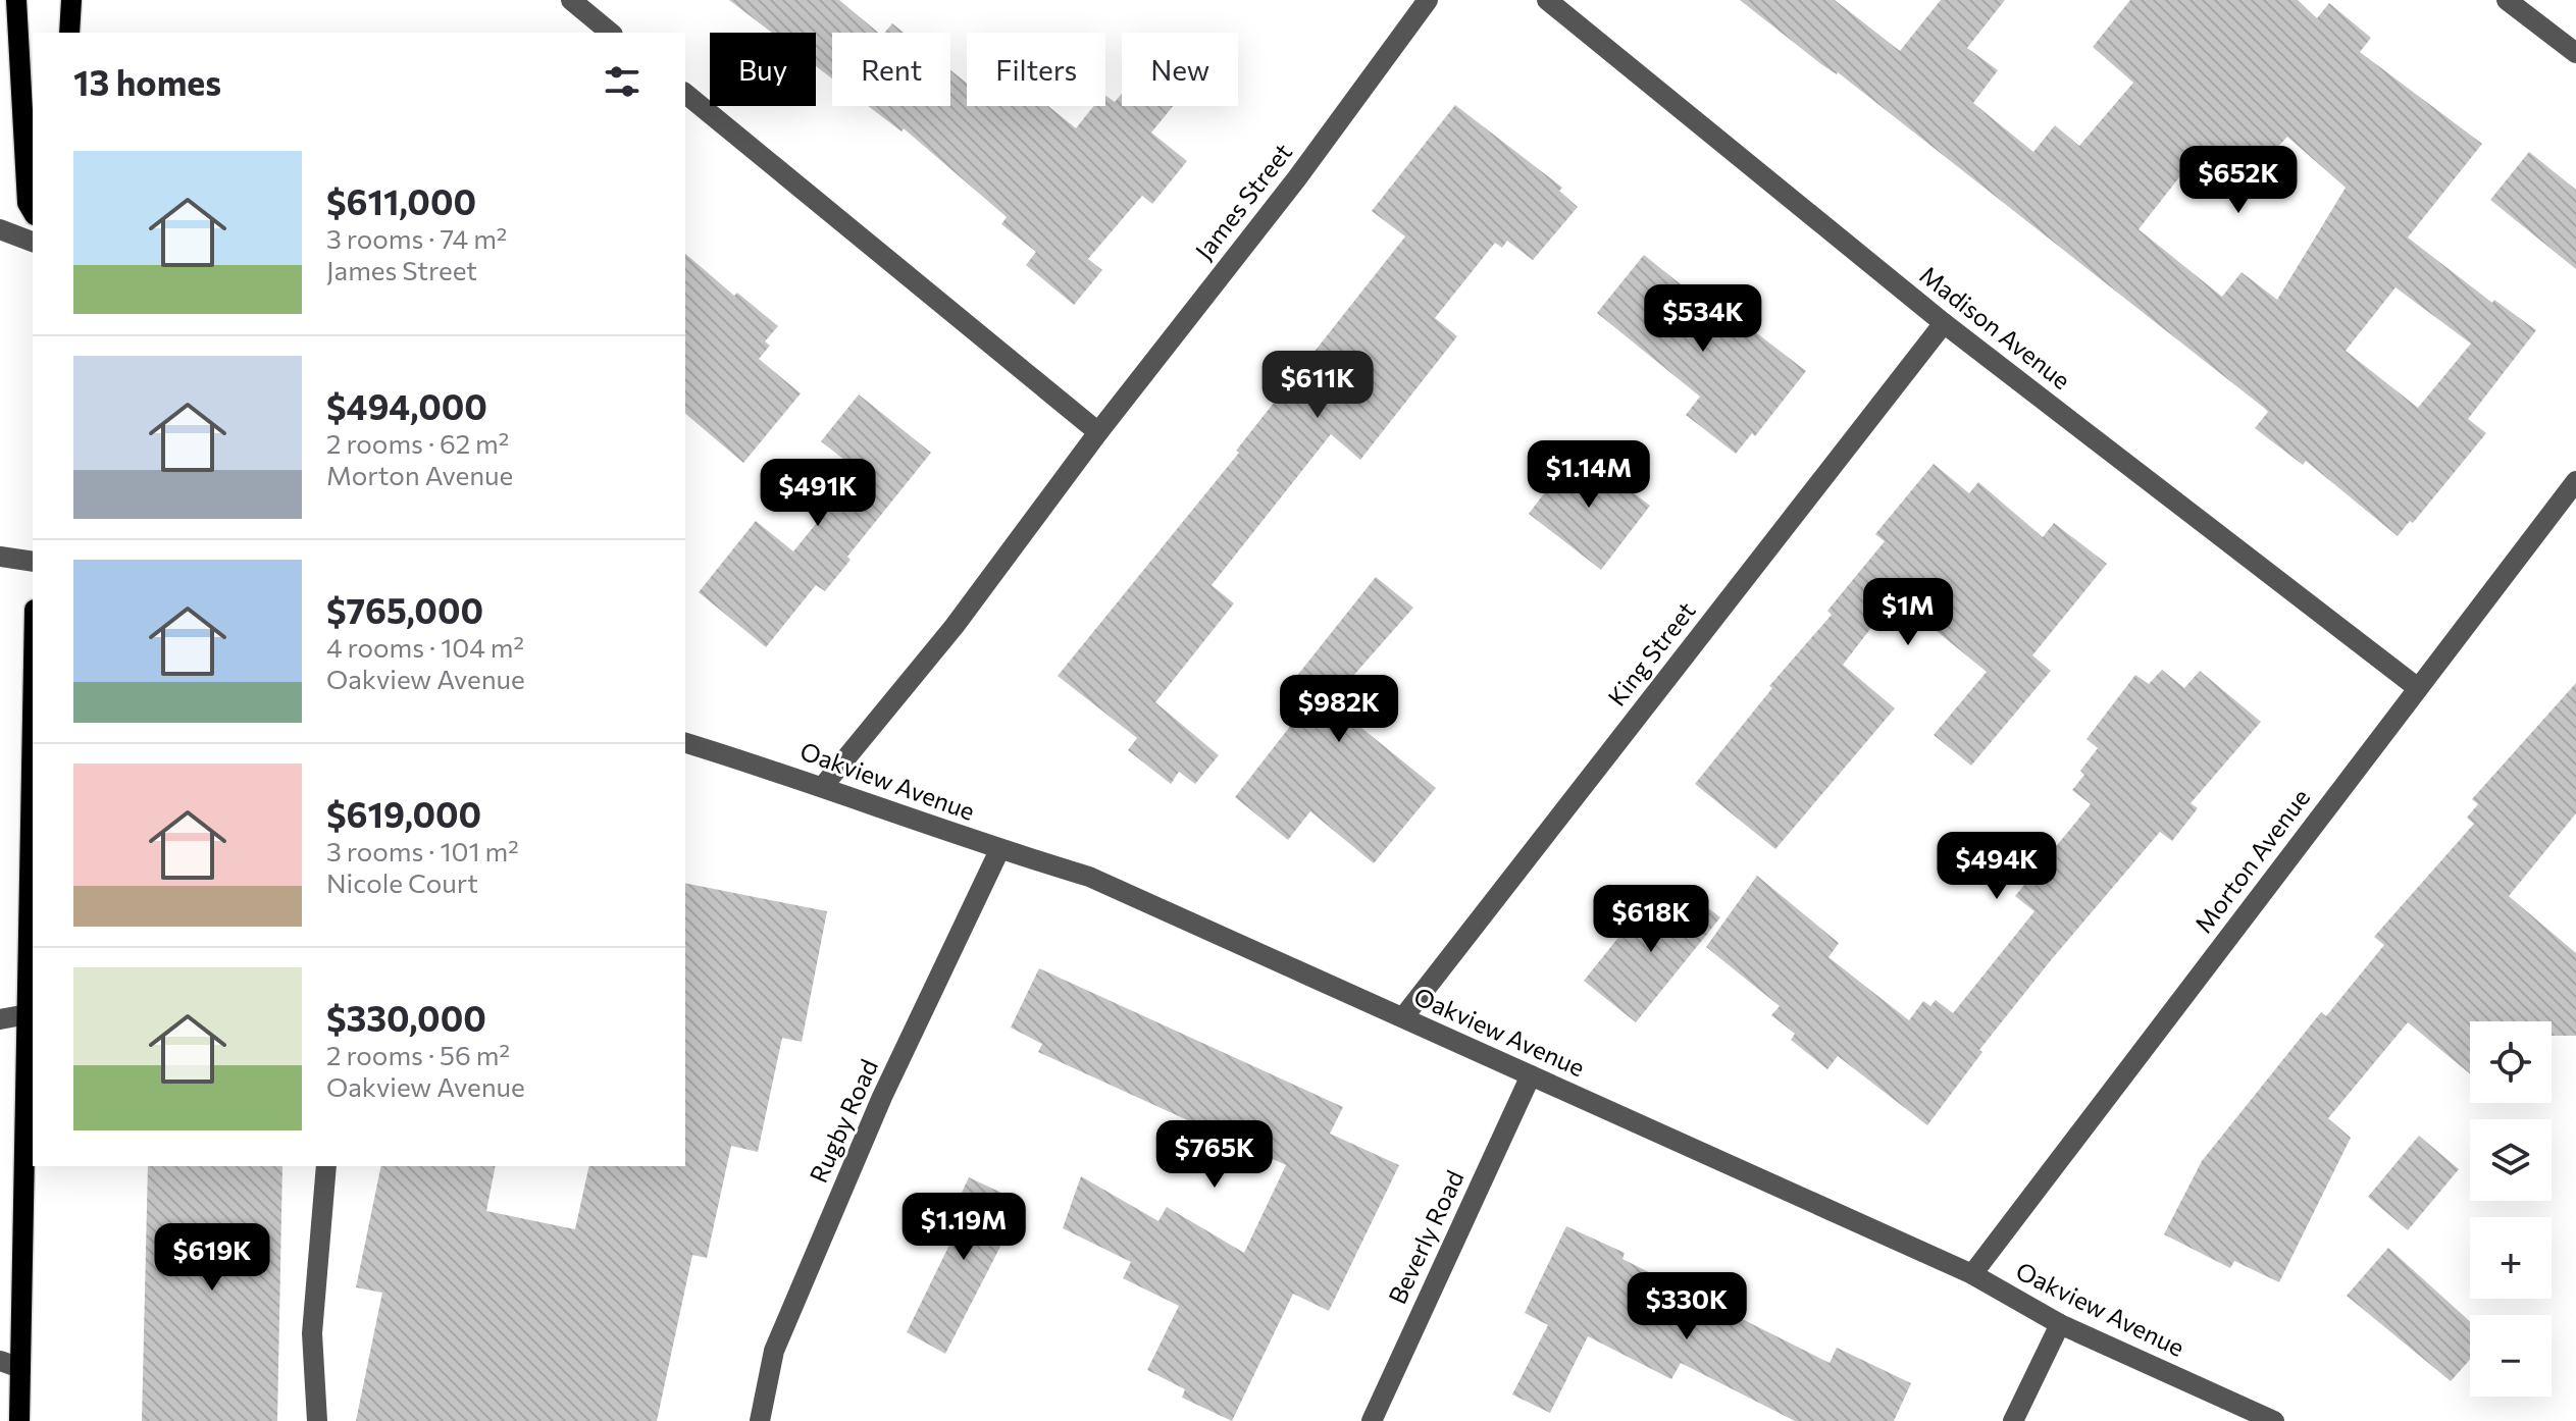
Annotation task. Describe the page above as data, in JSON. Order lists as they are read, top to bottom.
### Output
{
  "streets": {
    "street": [
      "James Street",
      "Madison Avenue",
      "King Street",
      "Oakview Avenue",
      "Morton Avenue",
      "Rugby Road",
      "Beverly Road"
    ]
  },
  "crossings": [
    ["James Street", "Oakview Avenue"],
    ["Madison Avenue", "King Street"],
    ["Madison Avenue", "Morton Avenue"],
    ["King Street", "Oakview Avenue"],
    ["Oakview Avenue", "Morton Avenue"],
    ["Oakview Avenue", "Rugby Road"],
    ["Oakview Avenue", "Beverly Road"]
  ],
  "page": {
    "chip": [
      "Buy",
      "Rent",
      "Filters",
      "New"
    ],
    "heading": "13 homes",
    "list": [
      {
        "name": "$611,000",
        "note": "3 rooms · 74 m² · James Street"
      },
      {
        "name": "$494,000",
        "note": "2 rooms · 62 m² · Morton Avenue"
      },
      {
        "name": "$765,000",
        "note": "4 rooms · 104 m² · Oakview Avenue"
      },
      {
        "name": "$619,000",
        "note": "3 rooms · 101 m² · Nicole Court"
      },
      {
        "name": "$330,000",
        "note": "2 rooms · 56 m² · Oakview Avenue"
      }
    ],
    "price": [
      "$652K",
      "$534K",
      "$611K",
      "$1.14M",
      "$491K",
      "$1M",
      "$982K",
      "$494K",
      "$618K",
      "$765K",
      "$1.19M",
      "$619K",
      "$330K"
    ],
    "map_buttons": ["+", "−"]
  }
}
